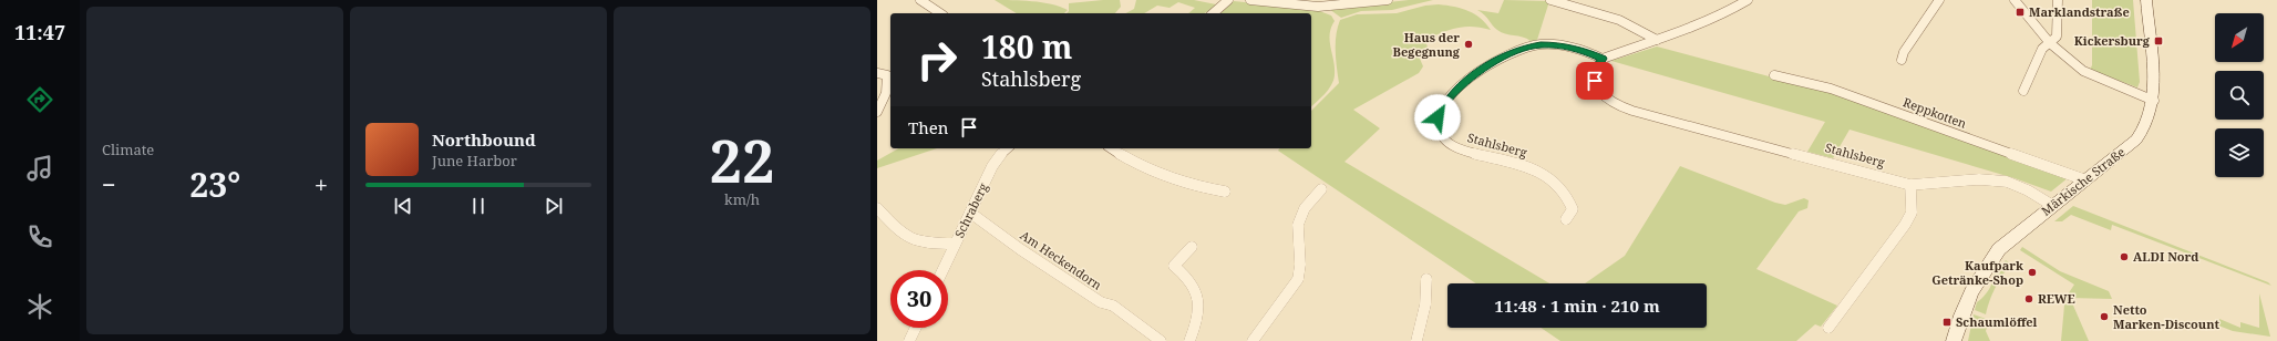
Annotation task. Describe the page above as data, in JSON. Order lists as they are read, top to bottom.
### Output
{
  "streets": {
    "main road": ["Märkische Straße"],
    "street": [
      "Reppkotten",
      "Stahlsberg",
      "Schraberg",
      "Am Heckendorn"
    ]
  },
  "crossings": [
    ["Reppkotten", "Märkische Straße"],
    ["Stahlsberg", "Märkische Straße"],
    ["Schraberg", "Am Heckendorn"]
  ],
  "places": {
    "transit": ["Marklandstraße", "Kickersburg", "Schaumlöffel"],
    "other": [
      "Haus der Begegnung",
      "ALDI Nord",
      "Kaufpark Getränke-Shop",
      "REWE",
      "Netto Marken-Discount"
    ]
  },
  "north": "bottom left",
  "page": {
    "tabs": "11:47",
    "tile": [
      "Climate",
      ["22", "km/h"]
    ],
    "turn": ["180 m", "Stahlsberg"],
    "then": "Then",
    "song": ["Northbound", "June Harbor"],
    "heat": ["−", "23°", "+"],
    "limit": "30",
    "trip": "11:48 · 1 min · 210 m"
  }
}
